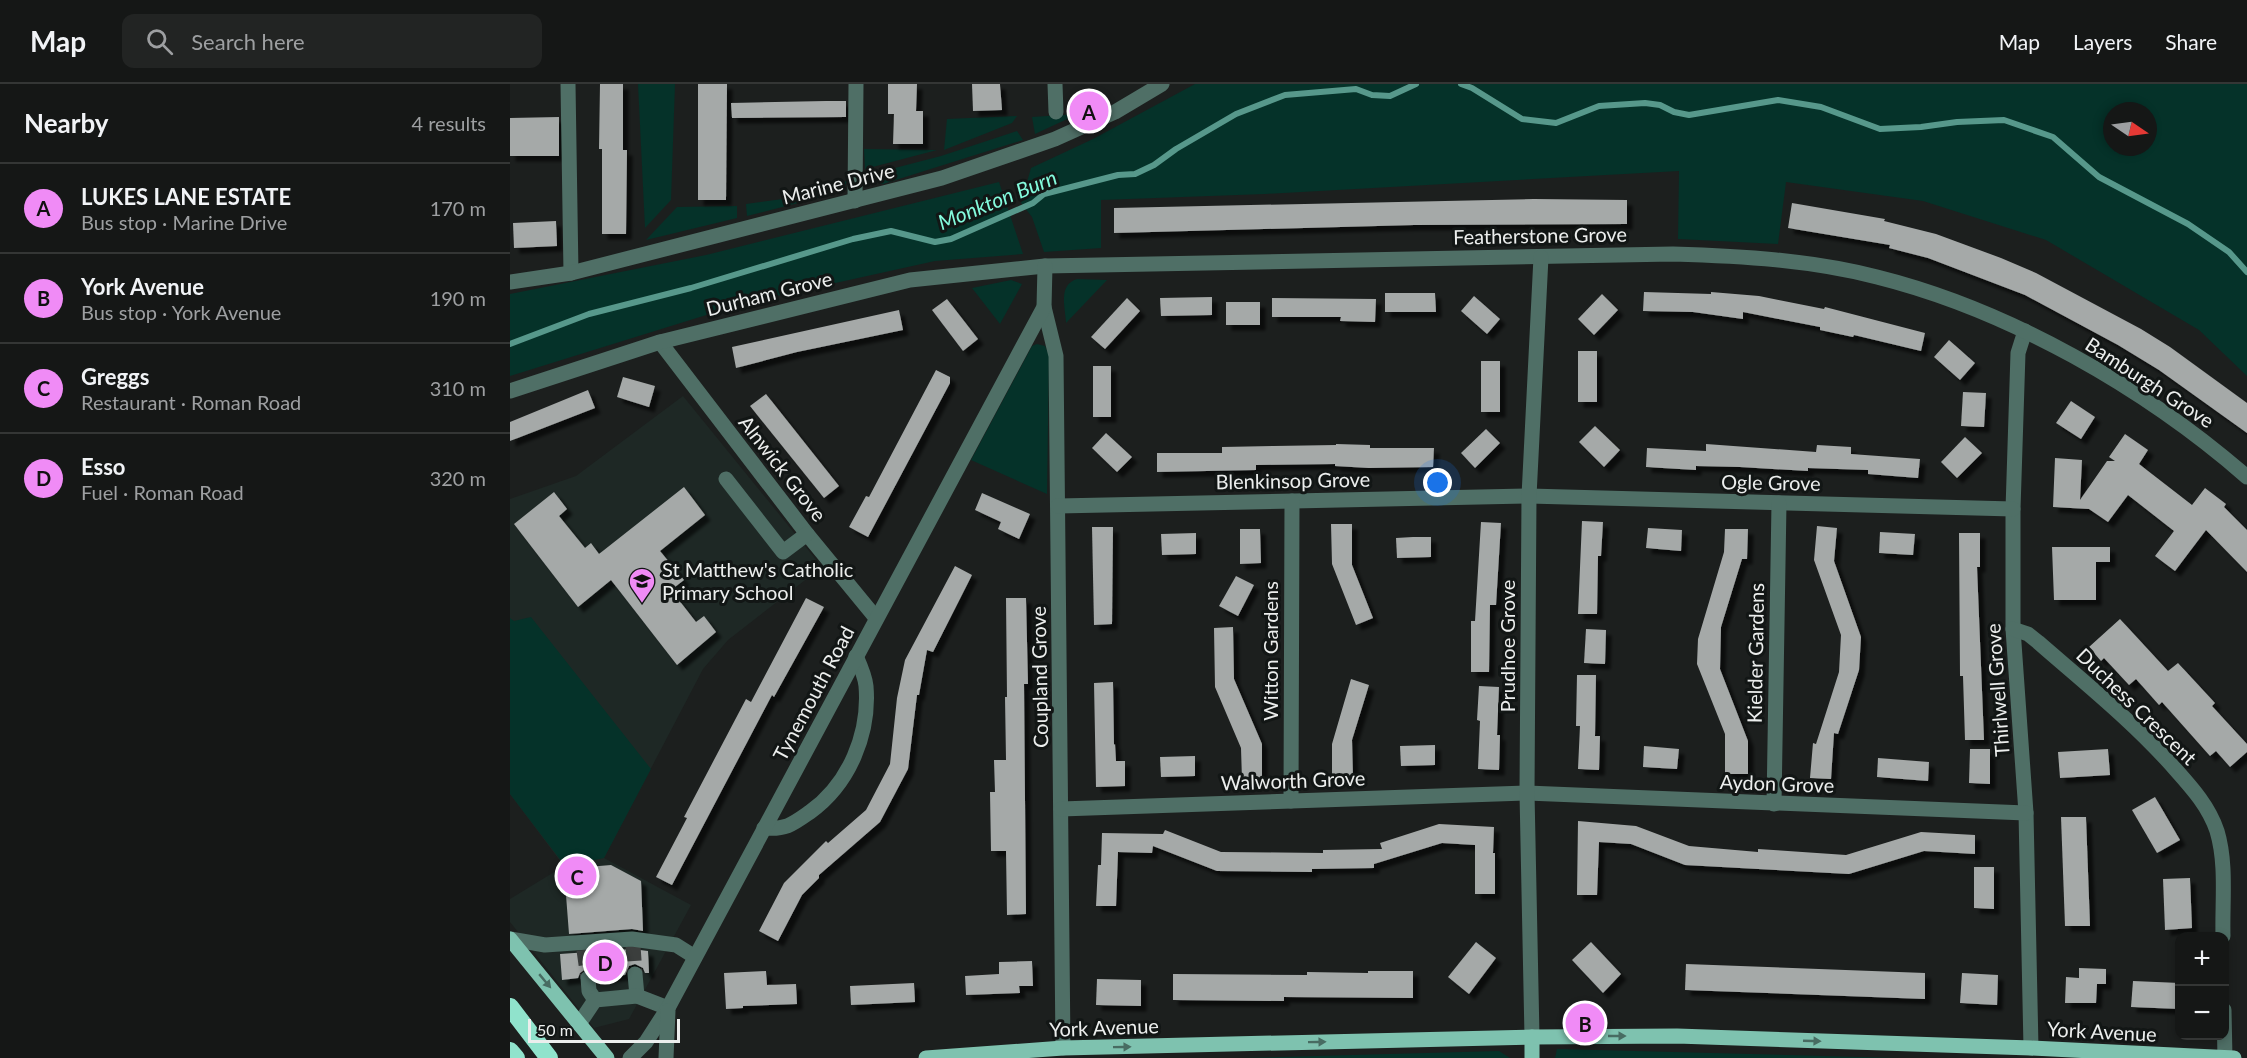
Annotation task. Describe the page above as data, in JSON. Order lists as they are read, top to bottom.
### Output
{
  "streets": {
    "main road": ["York Avenue"],
    "street": [
      "Marine Drive",
      "Featherstone Grove",
      "Durham Grove",
      "Bamburgh Grove",
      "Alnwick Grove",
      "Blenkinsop Grove",
      "Ogle Grove",
      "Prudhoe Grove",
      "Witton Gardens",
      "Kielder Gardens",
      "Coupland Grove",
      "Thirlwell Grove",
      "Tynemouth Road",
      "Duchess Crescent",
      "Walworth Grove",
      "Aydon Grove"
    ]
  },
  "crossings": [
    ["Featherstone Grove", "Durham Grove"],
    ["Featherstone Grove", "Bamburgh Grove"],
    ["Featherstone Grove", "Prudhoe Grove"],
    ["Featherstone Grove", "Thirlwell Grove"],
    ["Featherstone Grove", "Tynemouth Road"],
    ["Durham Grove", "Alnwick Grove"],
    ["Durham Grove", "Tynemouth Road"],
    ["Bamburgh Grove", "Thirlwell Grove"],
    ["Alnwick Grove", "Tynemouth Road"],
    ["Blenkinsop Grove", "Ogle Grove"],
    ["Blenkinsop Grove", "Prudhoe Grove"],
    ["Blenkinsop Grove", "Witton Gardens"],
    ["Blenkinsop Grove", "Coupland Grove"],
    ["Ogle Grove", "Prudhoe Grove"],
    ["Ogle Grove", "Kielder Gardens"],
    ["Ogle Grove", "Thirlwell Grove"],
    ["Prudhoe Grove", "Walworth Grove"],
    ["Prudhoe Grove", "Aydon Grove"],
    ["Prudhoe Grove", "York Avenue"],
    ["Witton Gardens", "Walworth Grove"],
    ["Kielder Gardens", "Aydon Grove"],
    ["Coupland Grove", "Tynemouth Road"],
    ["Coupland Grove", "Walworth Grove"],
    ["Coupland Grove", "York Avenue"],
    ["Thirlwell Grove", "Duchess Crescent"],
    ["Thirlwell Grove", "Aydon Grove"],
    ["Thirlwell Grove", "York Avenue"],
    ["Walworth Grove", "Aydon Grove"]
  ],
  "one_way": ["York Avenue"],
  "water": ["Monkton Burn"],
  "places": {
    "school or university": ["St Matthew's Catholic Primary School"]
  },
  "scale_bar": "50 m",
  "north": "right",
  "page": {
    "header": "Map",
    "search": "Search here",
    "nav": ["Map", "Layers", "Share"],
    "heading": ["Nearby", "4 results"],
    "pins": [
      "A",
      "C",
      "D",
      "B"
    ],
    "list": [
      {
        "mark": "A",
        "name": "LUKES LANE ESTATE",
        "note": "Bus stop · Marine Drive",
        "value": "170 m"
      },
      {
        "mark": "B",
        "name": "York Avenue",
        "note": "Bus stop · York Avenue",
        "value": "190 m"
      },
      {
        "mark": "C",
        "name": "Greggs",
        "note": "Restaurant · Roman Road",
        "value": "310 m"
      },
      {
        "mark": "D",
        "name": "Esso",
        "note": "Fuel · Roman Road",
        "value": "320 m"
      }
    ],
    "map_buttons": ["+", "−"],
    "scale": "50 m"
  }
}
